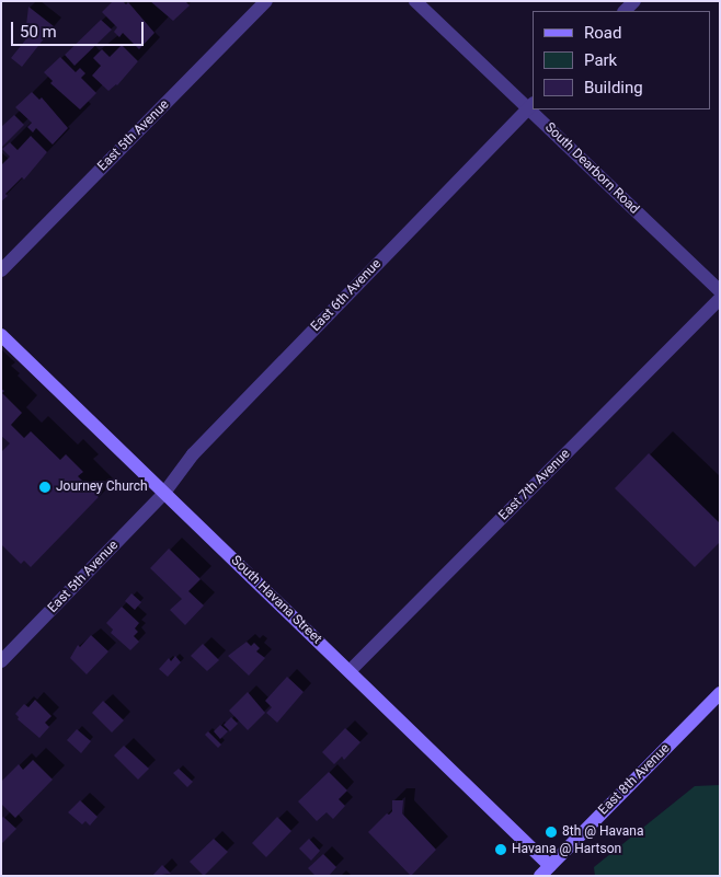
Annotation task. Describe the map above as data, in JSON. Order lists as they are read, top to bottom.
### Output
{
  "streets": {
    "street": [
      "East 5th Avenue",
      "South Dearborn Road",
      "East 6th Avenue",
      "East 7th Avenue",
      "South Havana Street",
      "East 8th Avenue"
    ]
  },
  "crossings": [
    ["East 5th Avenue", "East 6th Avenue"],
    ["East 5th Avenue", "South Havana Street"],
    ["South Dearborn Road", "East 6th Avenue"],
    ["East 6th Avenue", "South Havana Street"],
    ["East 7th Avenue", "South Havana Street"],
    ["South Havana Street", "East 8th Avenue"]
  ],
  "places": ["Journey Church", "8th @ Havana", "Havana @ Hartson"],
  "legend": ["Road", "Park", "Building"],
  "scale_bar": "50 m"
}
